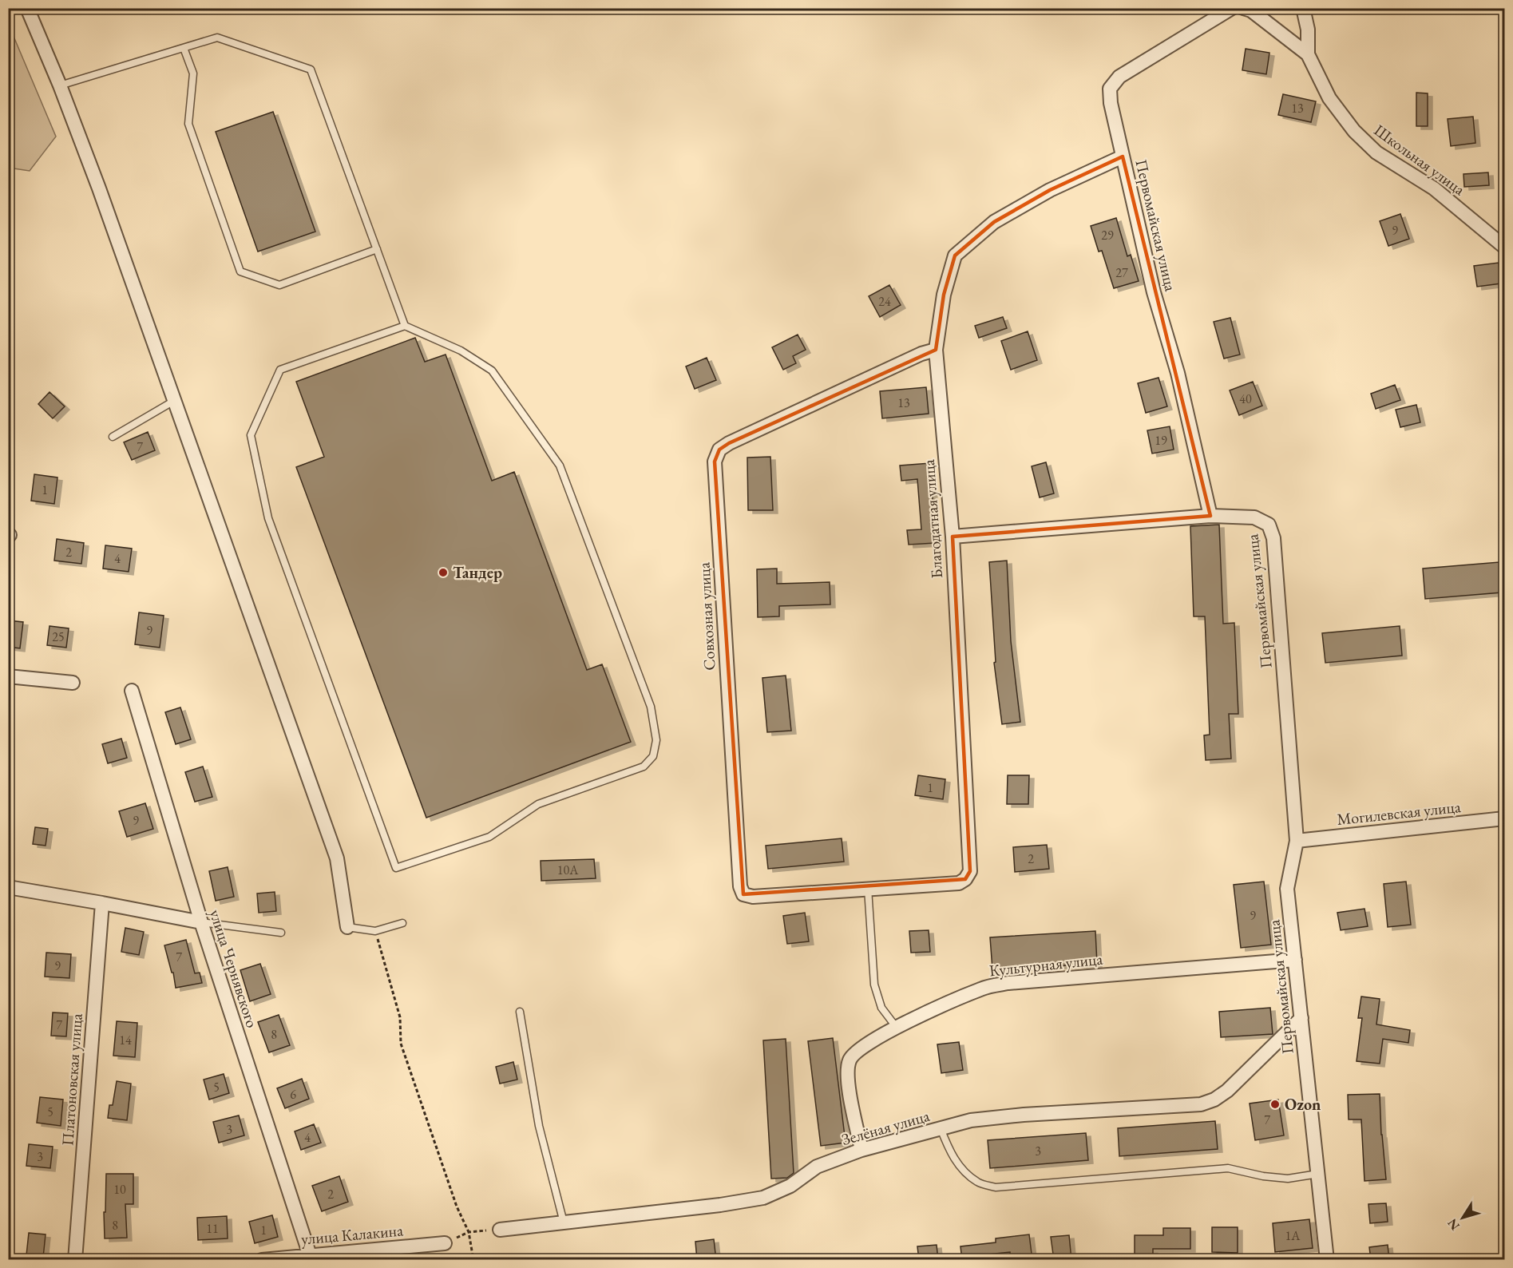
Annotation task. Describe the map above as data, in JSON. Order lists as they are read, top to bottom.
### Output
{
  "streets": {
    "street": [
      "Школьная улица",
      "Первомайская улица",
      "Благодатная улица",
      "Совхозная улица",
      "Могилевская улица",
      "Культурная улица",
      "улица Чернявского",
      "Платоновская улица",
      "Зелёная улица",
      "улица Калакина"
    ]
  },
  "crossings": [
    ["Первомайская улица", "Благодатная улица"],
    ["Первомайская улица", "Могилевская улица"],
    ["Первомайская улица", "Культурная улица"],
    ["Первомайская улица", "Зелёная улица"],
    ["Благодатная улица", "Совхозная улица"],
    ["Культурная улица", "Зелёная улица"],
    ["улица Чернявского", "улица Калакина"]
  ],
  "places": ["Тандер", "Ozon"],
  "house_numbers": [
    "13",
    "9",
    "29",
    "27",
    "24",
    "40",
    "13",
    "19",
    "7",
    "1",
    "2",
    "4",
    "9",
    "25",
    "1",
    "9",
    "2",
    "10А",
    "9",
    "7",
    "9",
    "7",
    "8",
    "14",
    "5",
    "6",
    "5",
    "7",
    "3",
    "4",
    "3",
    "3",
    "10",
    "2",
    "8",
    "11",
    "1",
    "1А"
  ],
  "north": "bottom left"
}
